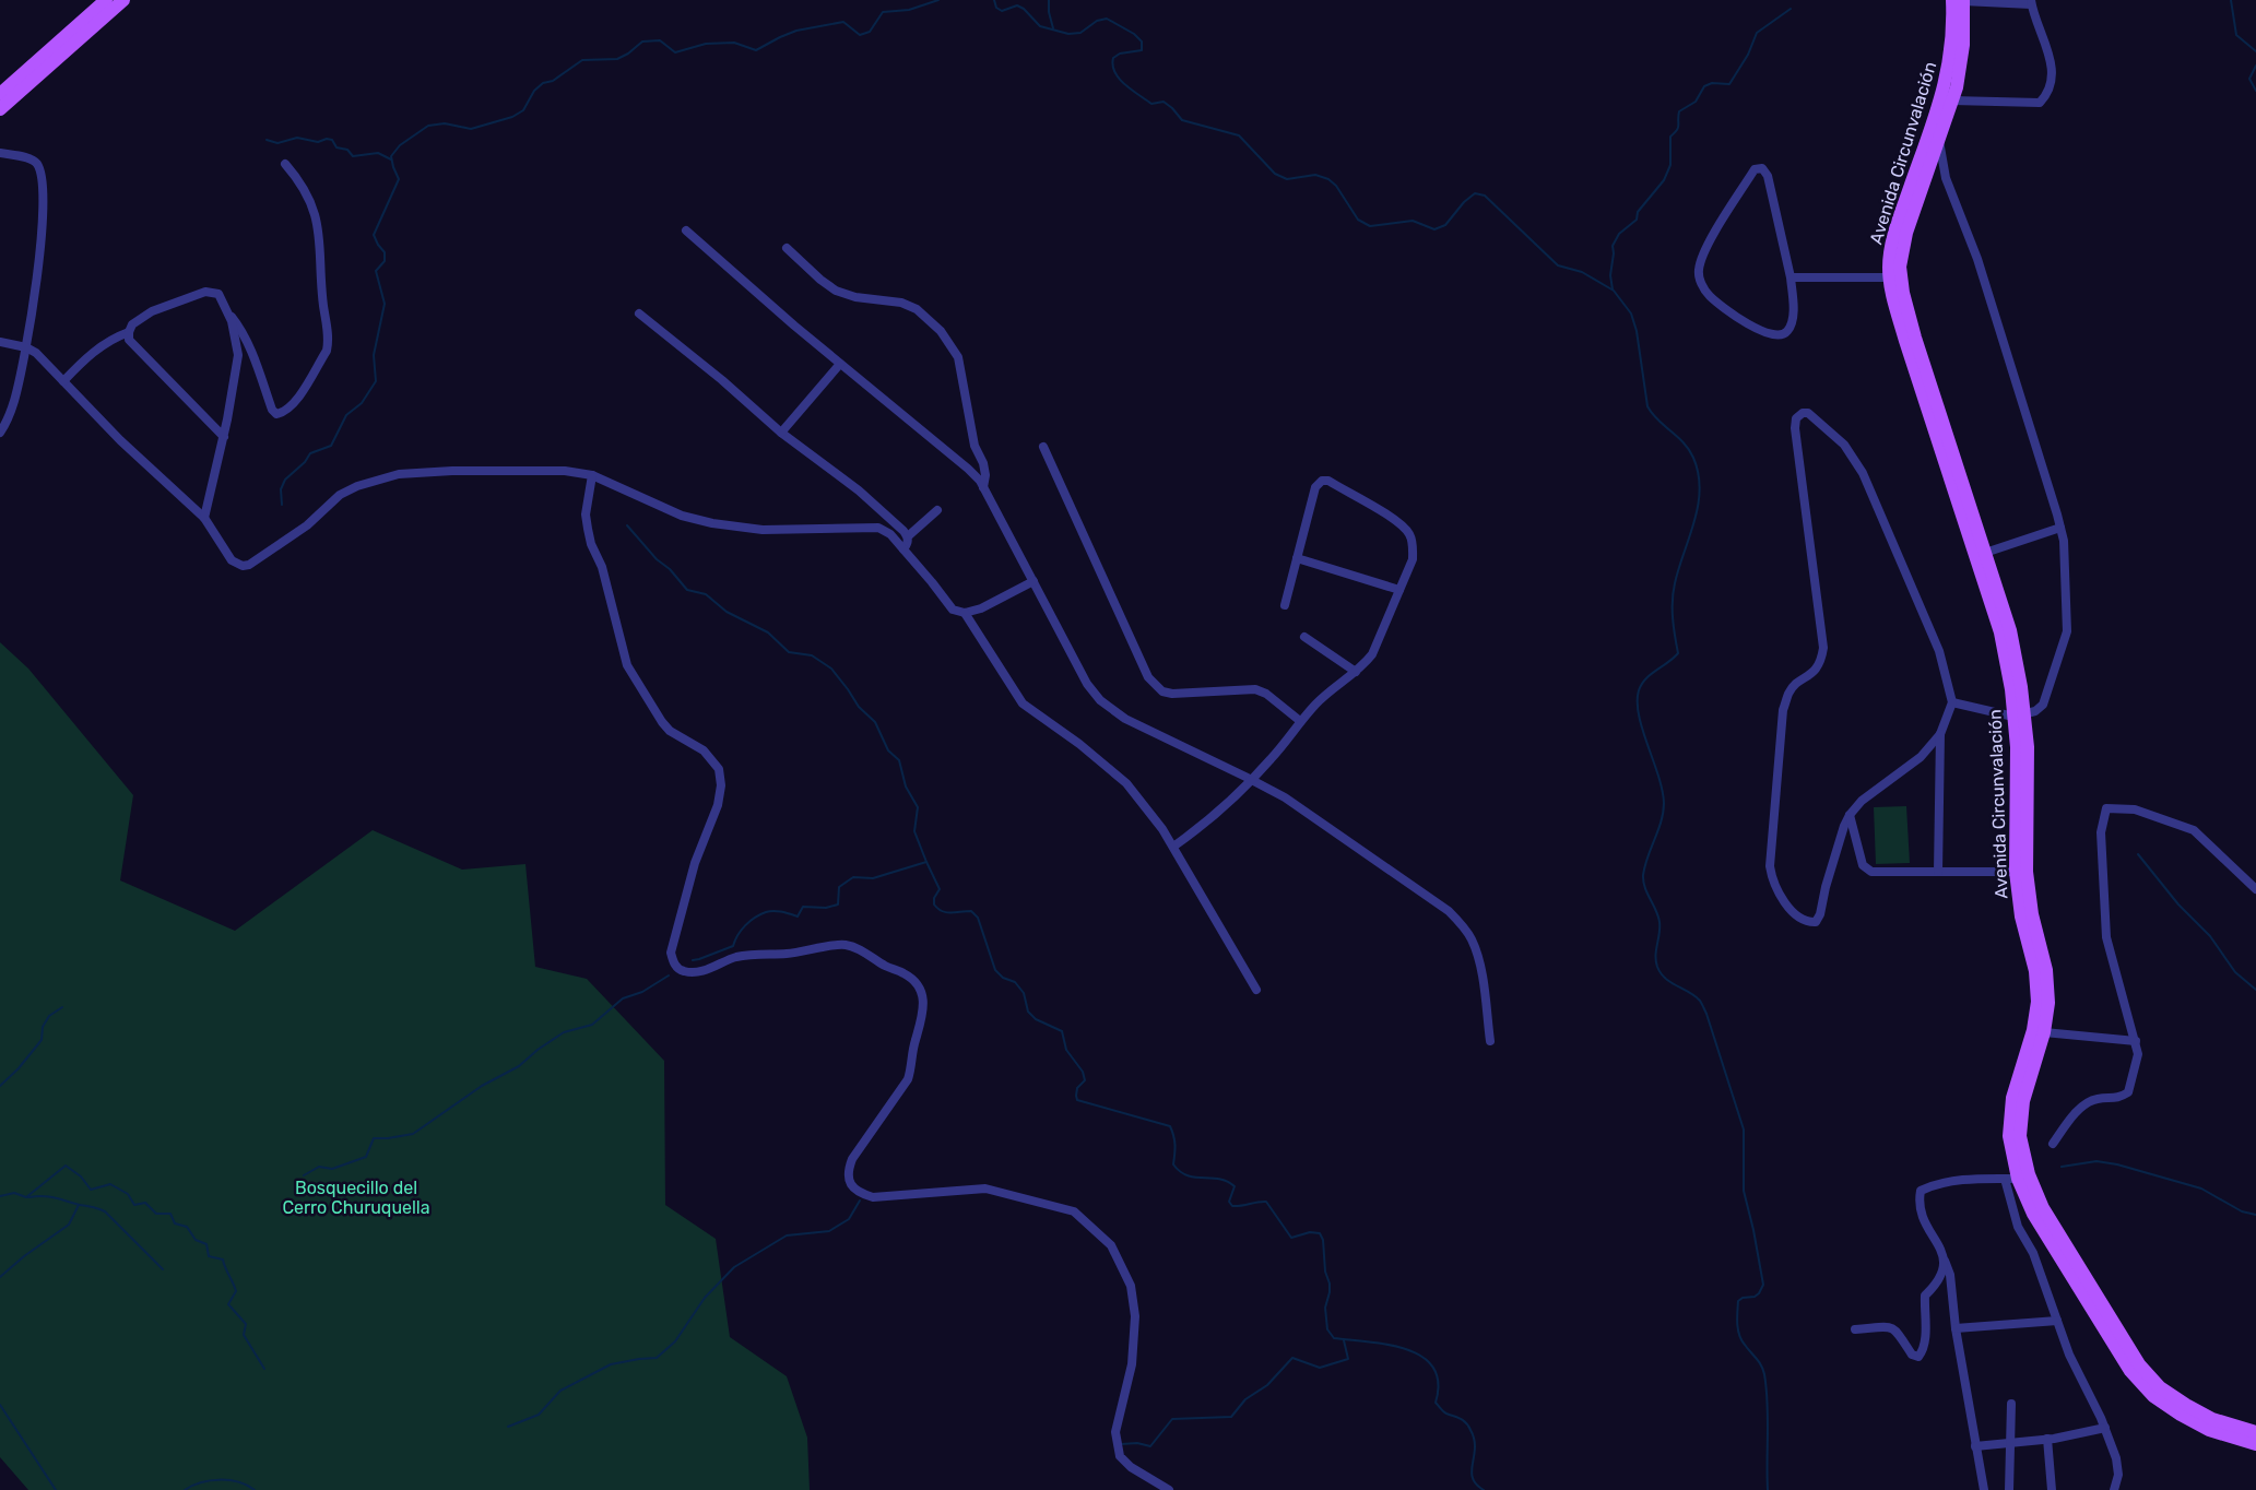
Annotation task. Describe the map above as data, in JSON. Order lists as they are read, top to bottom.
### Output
{
  "streets": {
    "main road": ["Avenida Circunvalación"]
  },
  "parks": ["Bosquecillo del Cerro Churuquella"]
}
